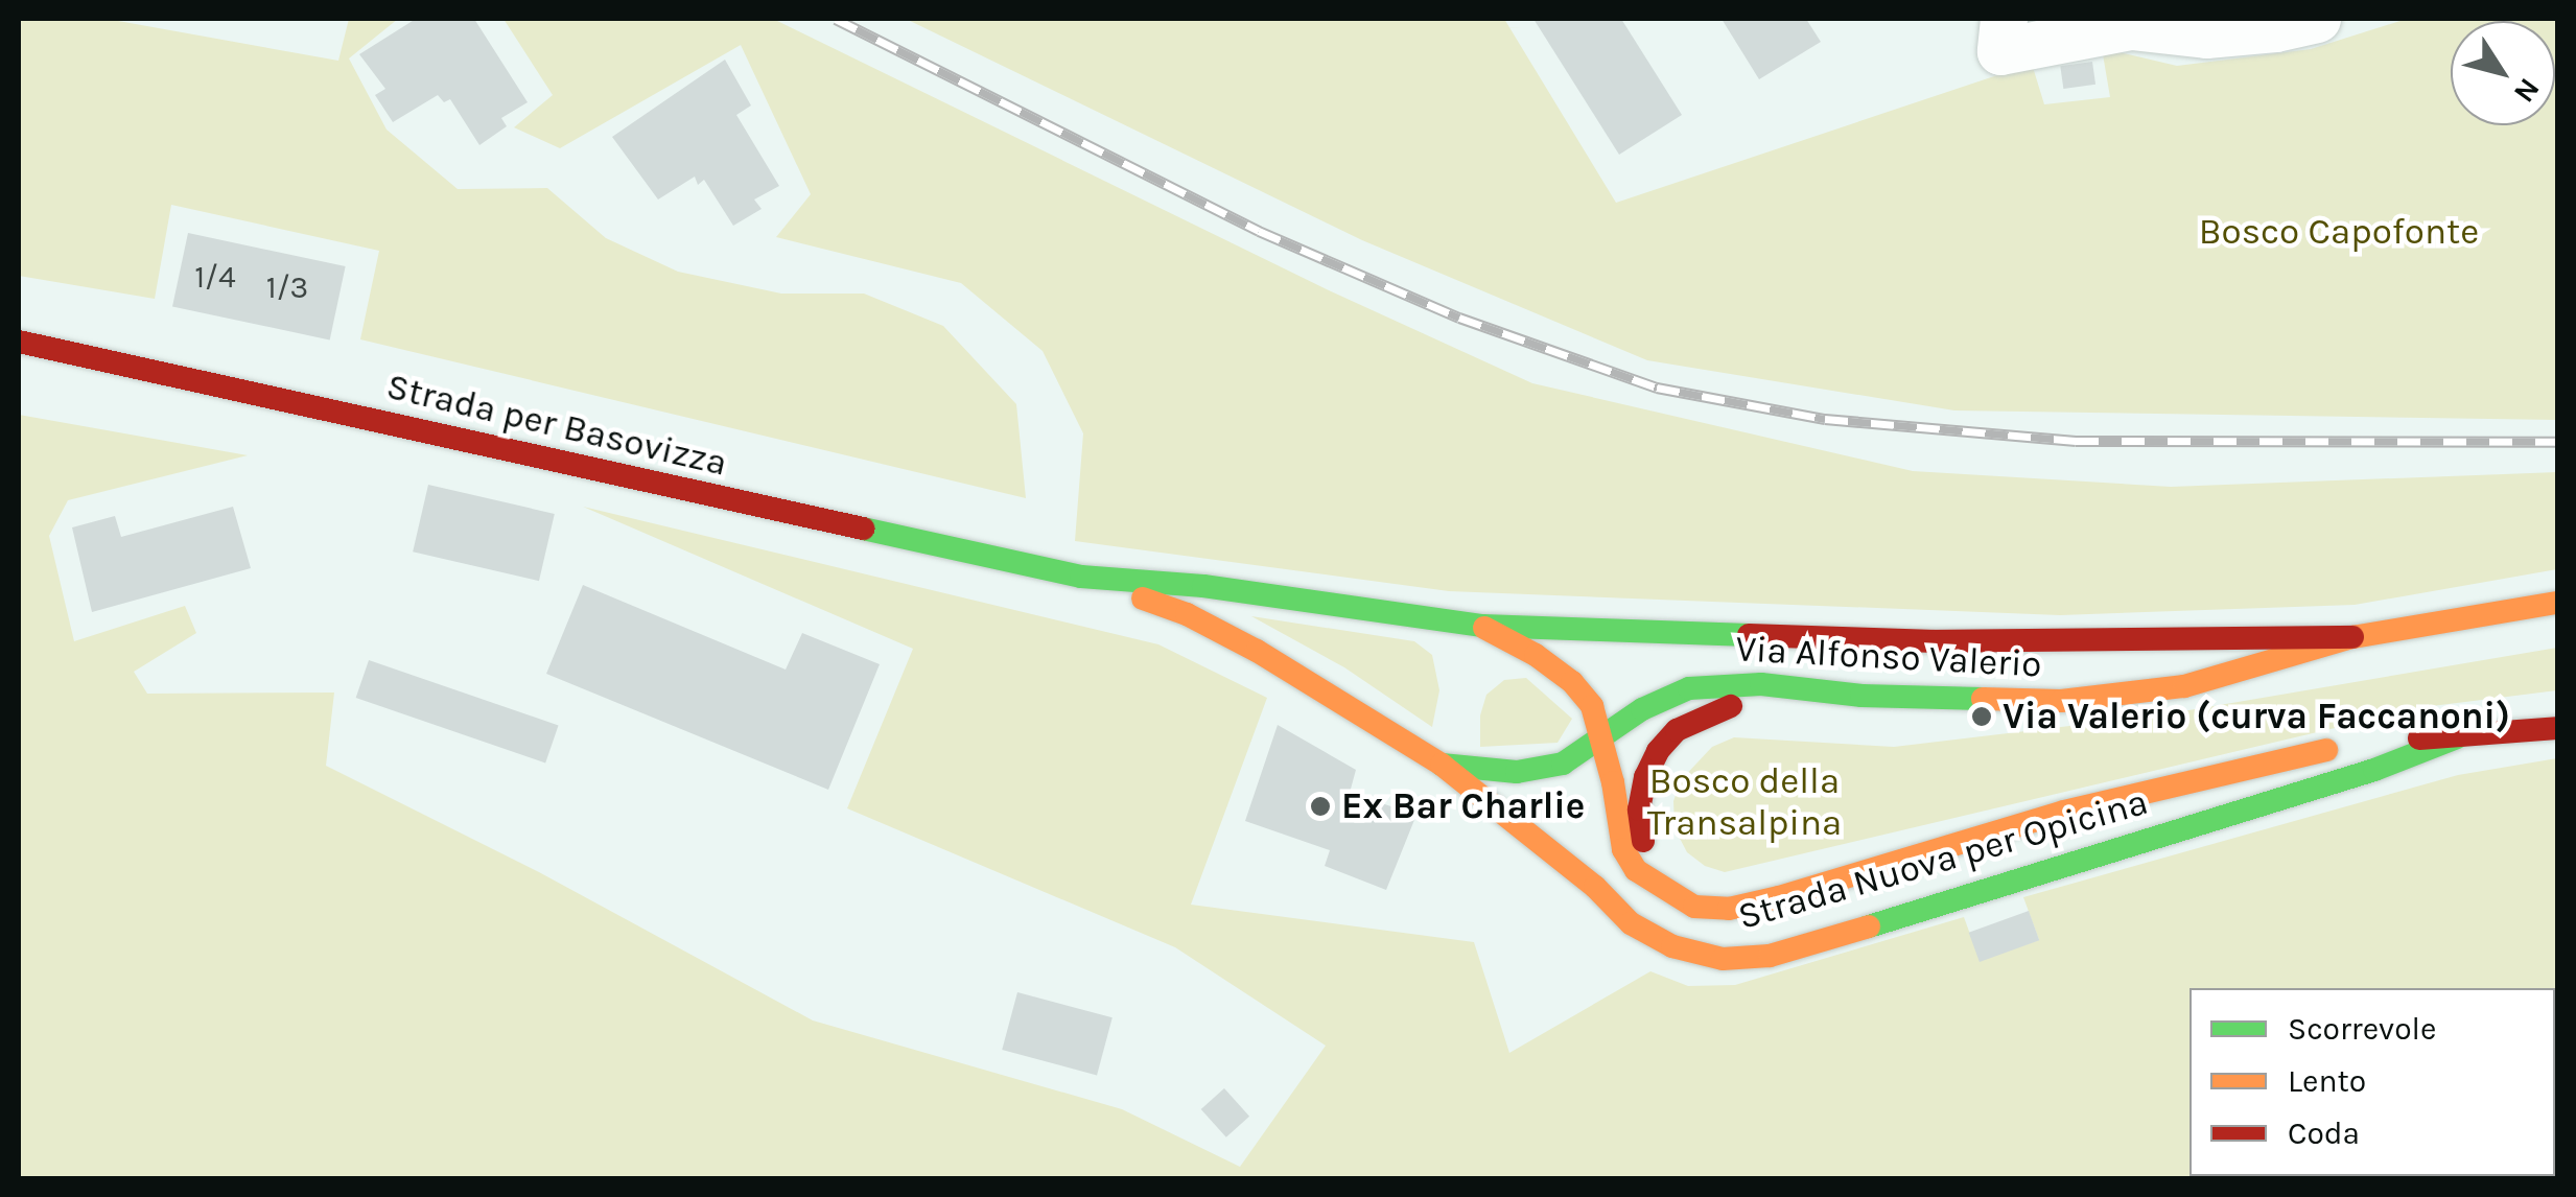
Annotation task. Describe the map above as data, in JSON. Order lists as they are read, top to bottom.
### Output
{
  "streets": {
    "main road": ["Strada per Basovizza", "Via Alfonso Valerio", "Strada Nuova per Opicina"]
  },
  "crossings": [
    ["Strada per Basovizza", "Via Alfonso Valerio"],
    ["Strada per Basovizza", "Strada Nuova per Opicina"],
    ["Via Alfonso Valerio", "Strada Nuova per Opicina"]
  ],
  "parks": ["Bosco Capofonte", "Bosco della Transalpina"],
  "places": ["Via Valerio (curva Faccanoni)", "Ex Bar Charlie"],
  "house_numbers": ["1/4", "1/3"],
  "legend": ["Scorrevole", "Lento", "Coda"],
  "north": "bottom right"
}
